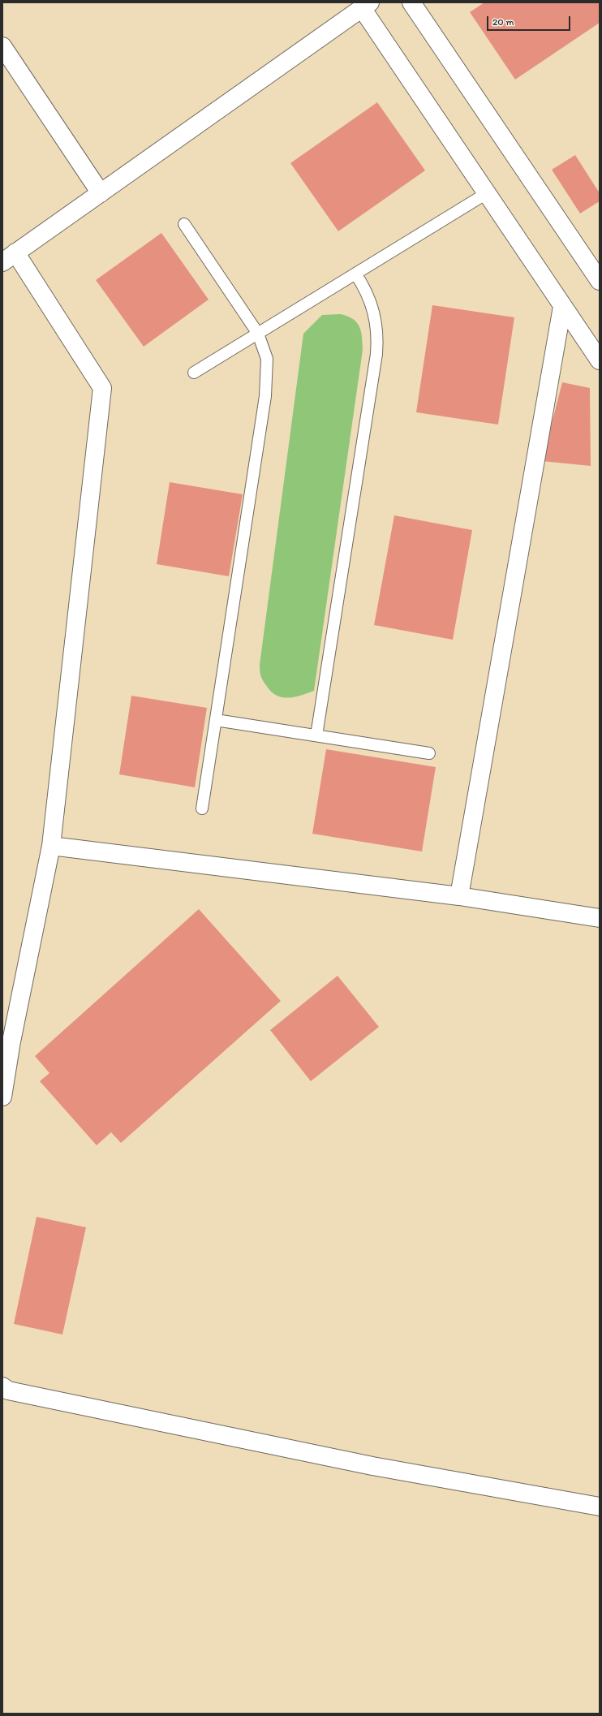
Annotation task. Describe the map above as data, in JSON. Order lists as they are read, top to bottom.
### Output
{
  "scale_bar": "20 m"
}
